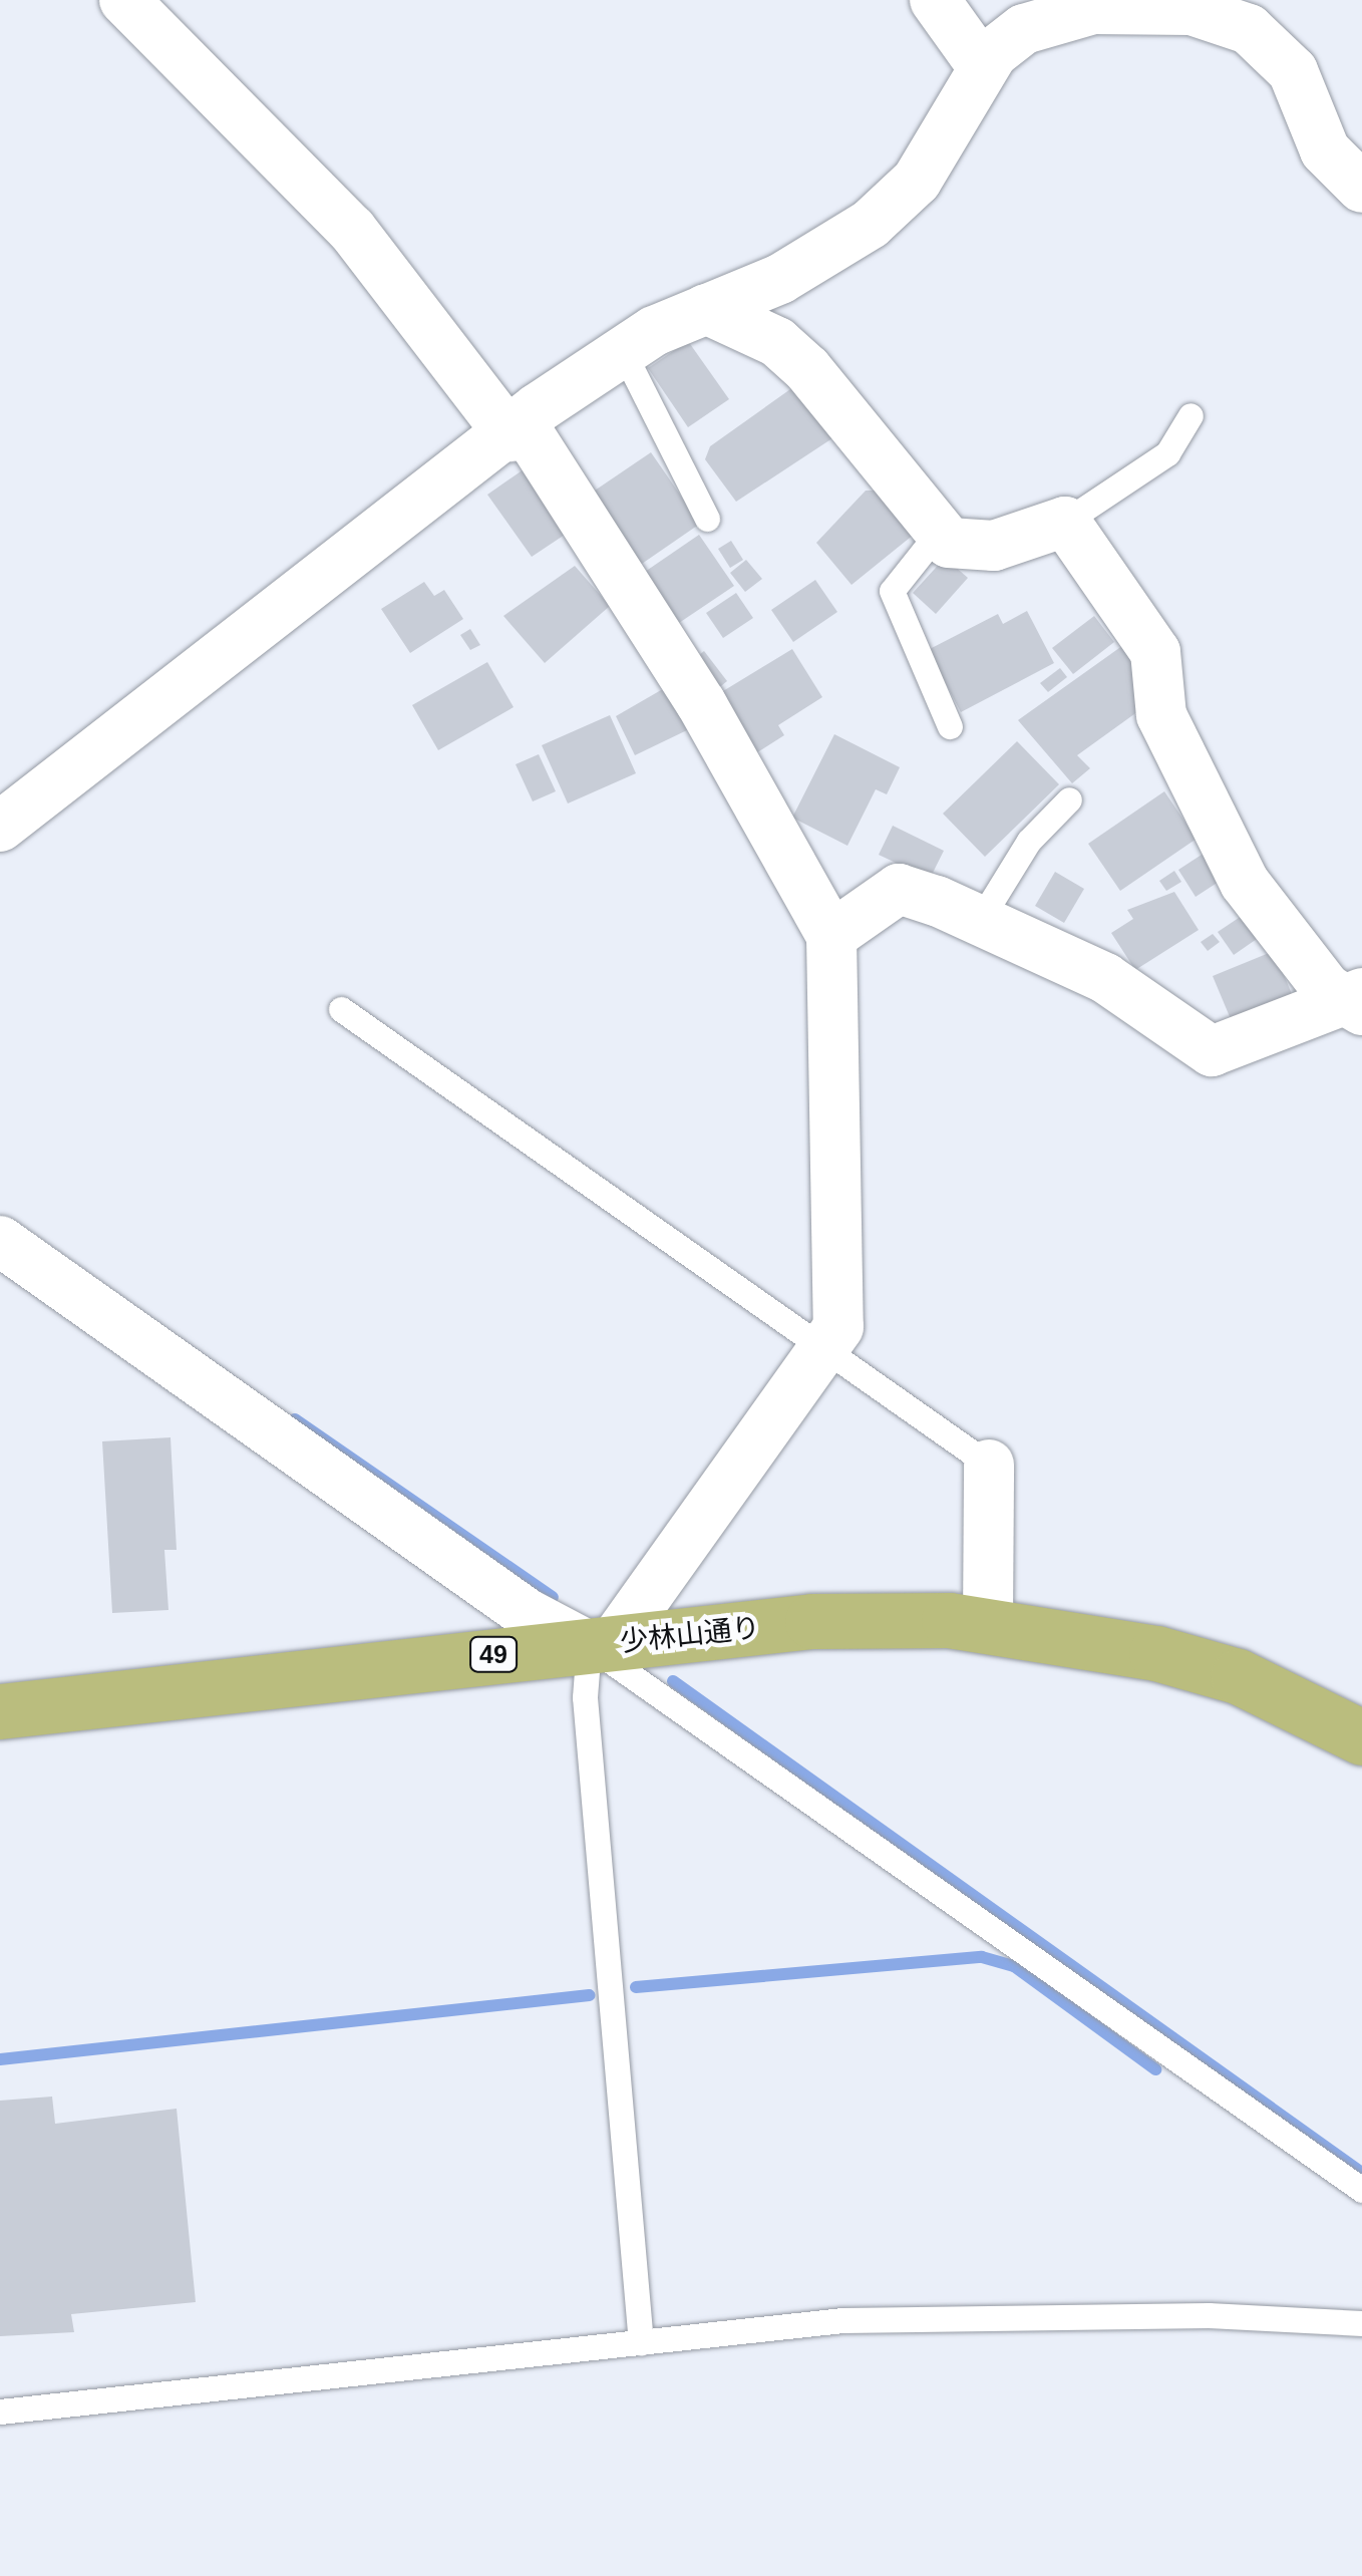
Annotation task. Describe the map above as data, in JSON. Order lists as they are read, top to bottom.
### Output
{
  "streets": {
    "main road": ["少林山通り", "49"]
  }
}
